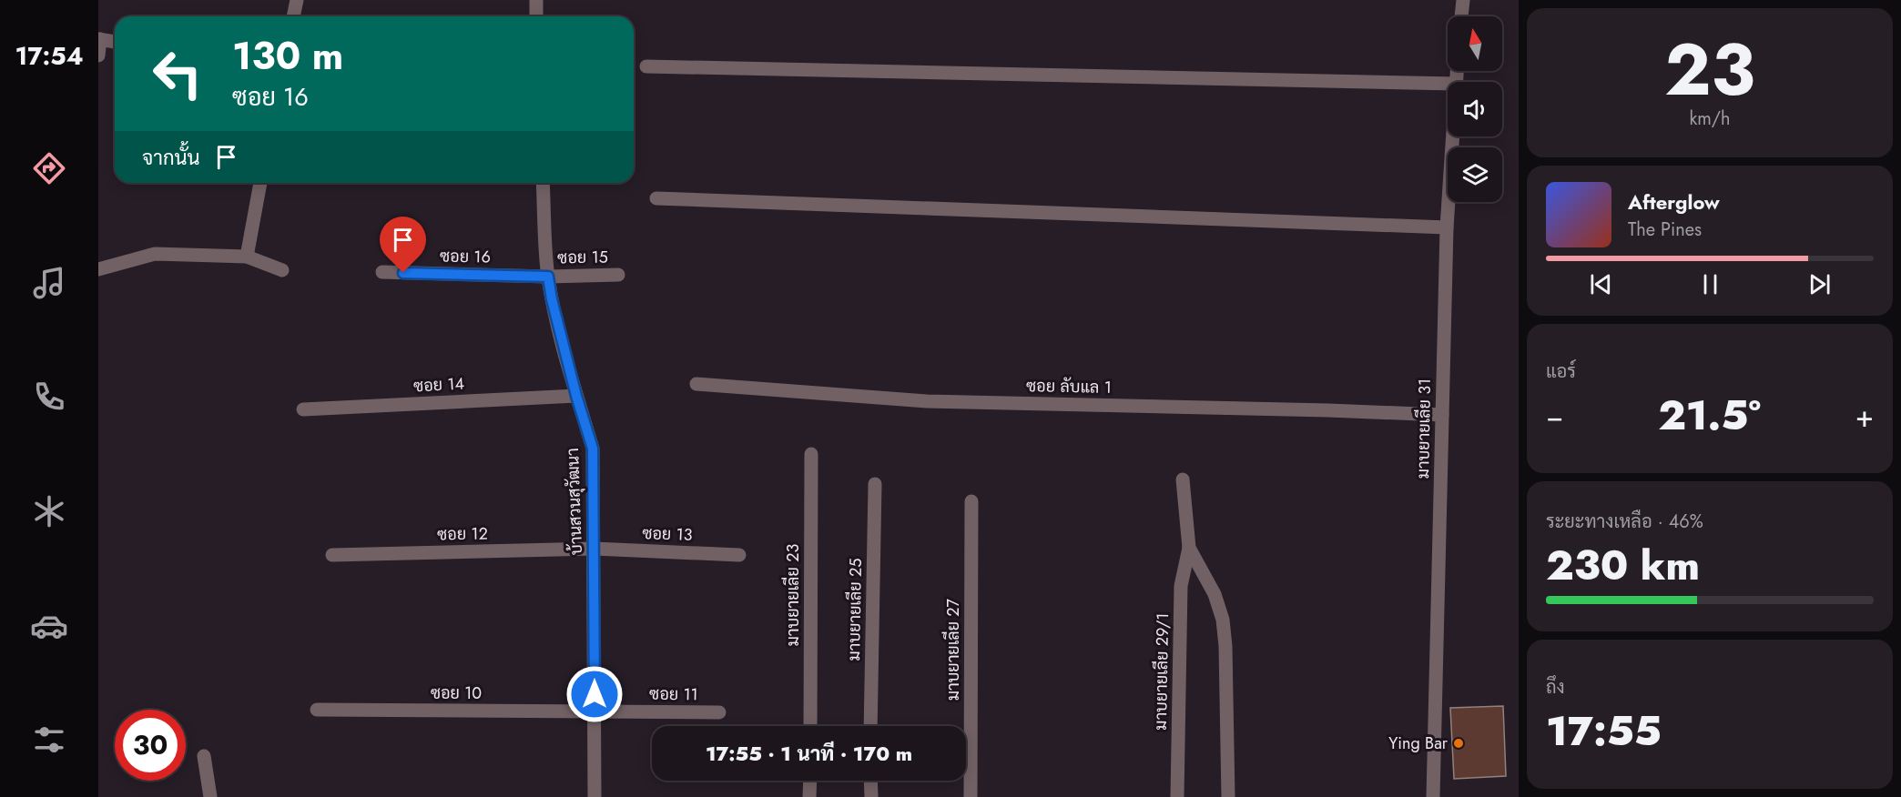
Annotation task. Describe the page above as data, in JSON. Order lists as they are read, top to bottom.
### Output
{
  "streets": {
    "street": [
      "ซอย 16",
      "ซอย 15",
      "ซอย 14",
      "ซอย ลับแล 1",
      "มาบยายเลีย 31",
      "บ้านสวนสุวัฒนา",
      "ซอย 12",
      "ซอย 13",
      "มาบยายเลีย 23",
      "มาบยายเลีย 25",
      "มาบยายเลีย 27",
      "มาบยายเลีย 29/1",
      "ซอย 10",
      "ซอย 11"
    ]
  },
  "crossings": [
    ["ซอย 16", "ซอย 15"],
    ["ซอย 16", "บ้านสวนสุวัฒนา"],
    ["ซอย 15", "บ้านสวนสุวัฒนา"],
    ["ซอย 14", "บ้านสวนสุวัฒนา"],
    ["ซอย ลับแล 1", "มาบยายเลีย 31"],
    ["บ้านสวนสุวัฒนา", "ซอย 12"],
    ["บ้านสวนสุวัฒนา", "ซอย 13"],
    ["บ้านสวนสุวัฒนา", "ซอย 10"],
    ["บ้านสวนสุวัฒนา", "ซอย 11"],
    ["ซอย 12", "ซอย 13"],
    ["ซอย 10", "ซอย 11"]
  ],
  "places": ["Ying Bar"],
  "north": "top",
  "page": {
    "tabs": "17:54",
    "tile": [
      ["23", "km/h"],
      "แอร์",
      ["ระยะทางเหลือ · 46%", "230 km"],
      ["ถึง", "17:55"]
    ],
    "turn": ["130 m", "ซอย 16"],
    "then": "จากนั้น",
    "song": ["Afterglow", "The Pines"],
    "heat": ["−", "21.5°", "+"],
    "limit": "30",
    "trip": "17:55 · 1 นาที · 170 m"
  }
}
